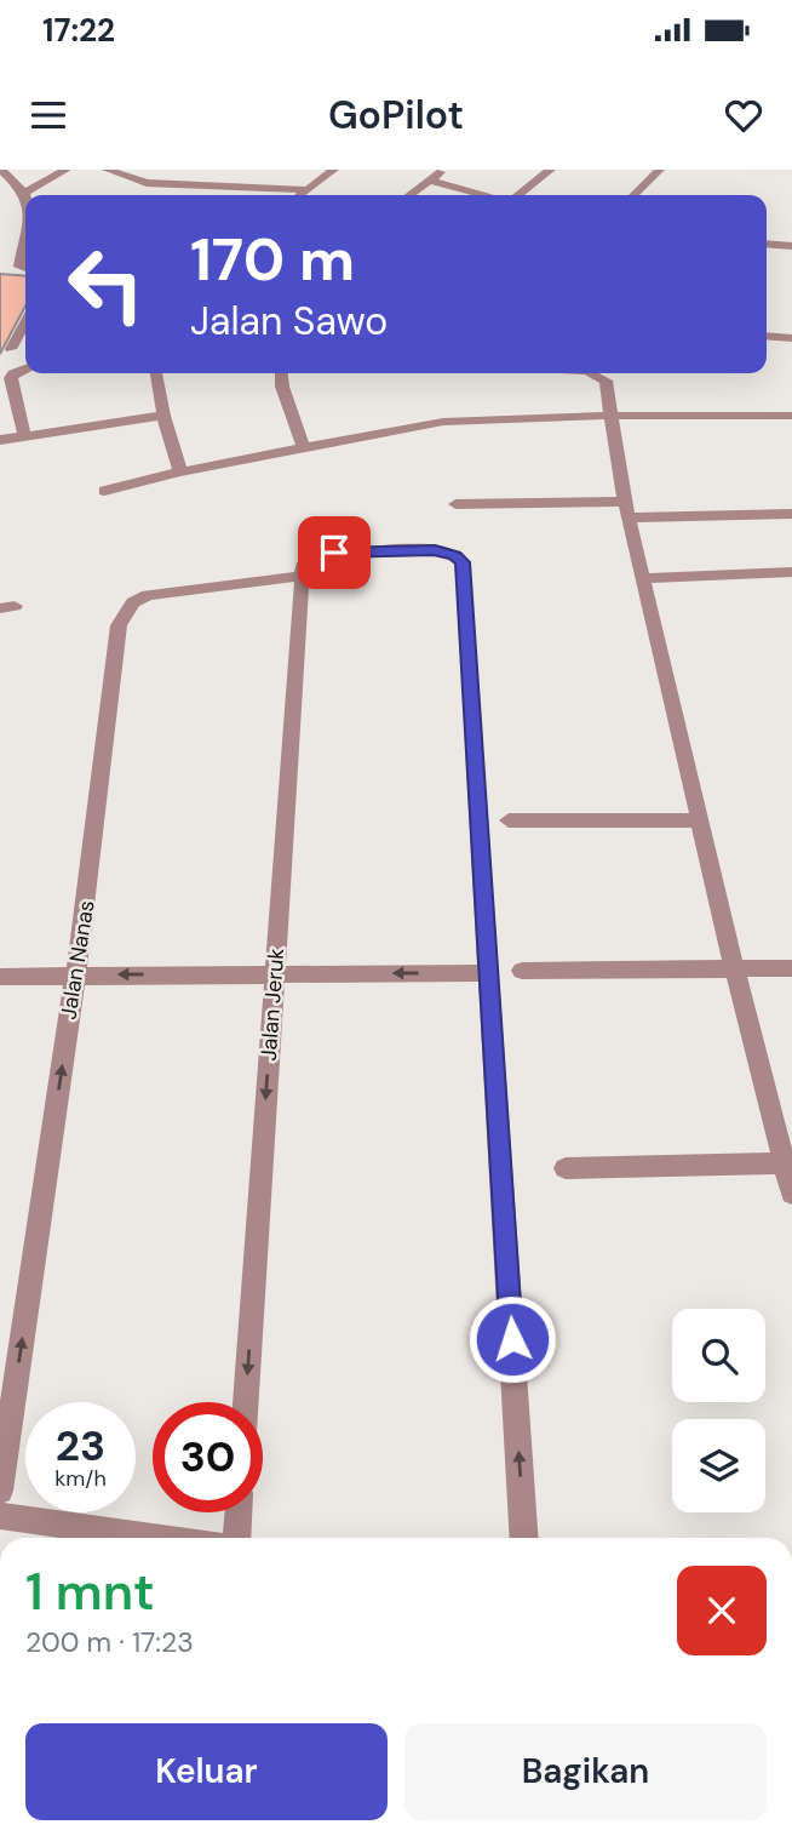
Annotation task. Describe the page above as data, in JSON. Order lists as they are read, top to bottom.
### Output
{
  "streets": {
    "street": ["Jalan Nanas", "Jalan Jeruk"]
  },
  "crossings": [
    ["Jalan Nanas", "Jalan Jeruk"]
  ],
  "one_way": ["Jalan Nanas", "Jalan Jeruk"],
  "page": {
    "status": "17:22",
    "header": "GoPilot",
    "turn": ["170 m", "Jalan Sawo"],
    "speed": "23 km/h",
    "limit": "30",
    "heading": ["1 mnt", "200 m · 17:23"],
    "buttons": ["Keluar", "Bagikan"]
  }
}
